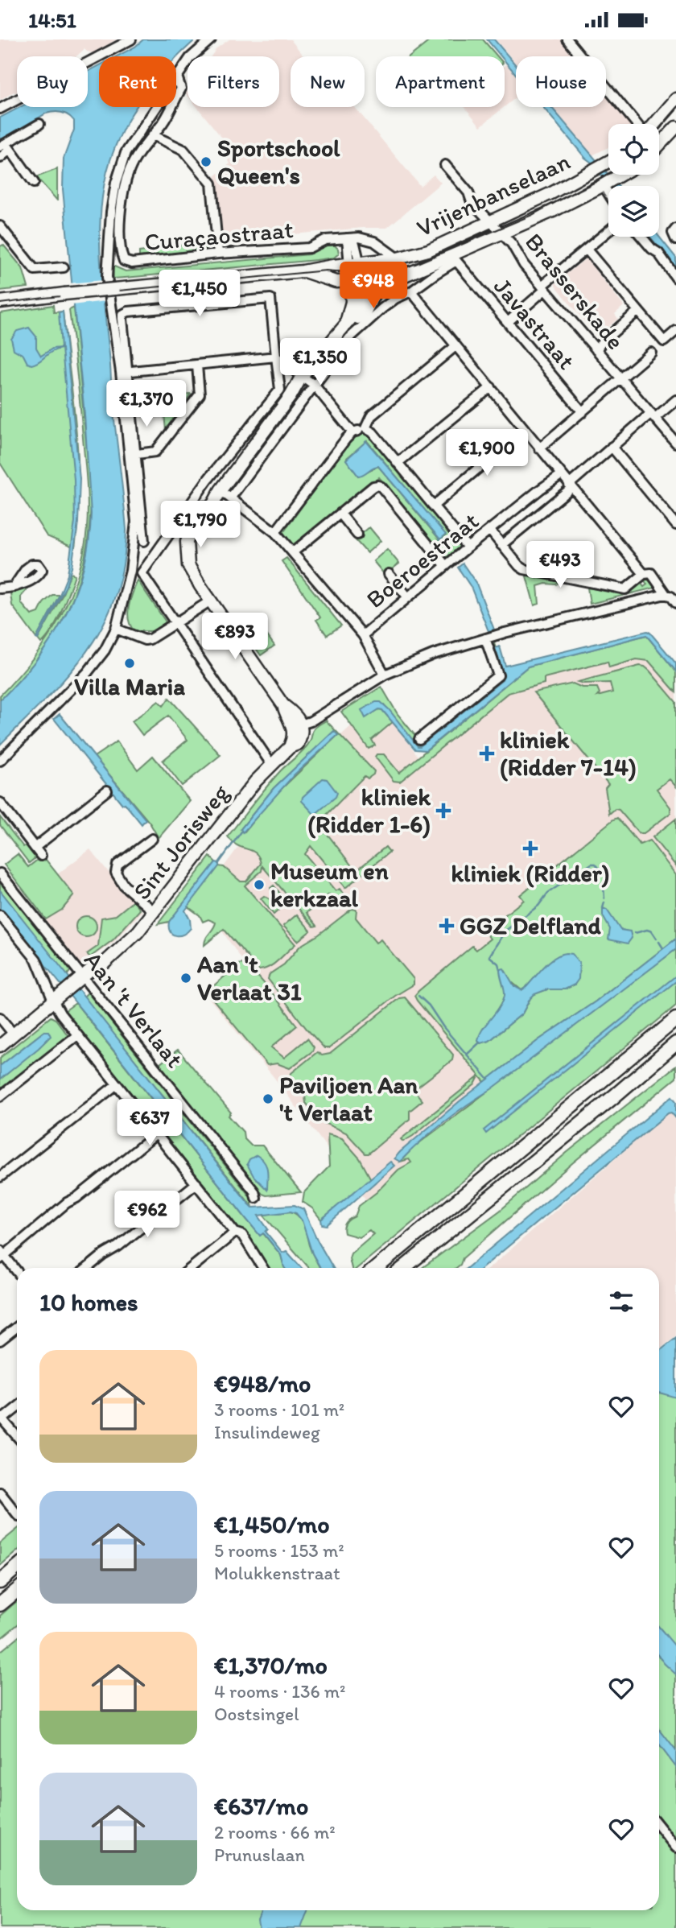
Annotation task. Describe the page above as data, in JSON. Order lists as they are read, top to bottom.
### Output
{
  "streets": {
    "main road": ["Vrijenbanselaan", "Sint Jorisweg"],
    "street": [
      "Curaçaostraat",
      "Brasserskade",
      "Javastraat",
      "Boeroestraat",
      "Aan 't Verlaat"
    ]
  },
  "crossings": [
    ["Vrijenbanselaan", "Curaçaostraat"],
    ["Vrijenbanselaan", "Brasserskade"],
    ["Vrijenbanselaan", "Javastraat"],
    ["Brasserskade", "Boeroestraat"],
    ["Sint Jorisweg", "Aan 't Verlaat"]
  ],
  "places": {
    "other": [
      "Sportschool Queen's",
      "Villa Maria",
      "Museum en kerkzaal",
      "Aan 't Verlaat 31",
      "Paviljoen Aan 't Verlaat"
    ],
    "health": [
      "kliniek (Ridder 7-14)",
      "kliniek (Ridder 1-6)",
      "kliniek (Ridder)",
      "GGZ Delfland"
    ]
  },
  "page": {
    "status": "14:51",
    "chip": [
      "Buy",
      "Rent",
      "Filters",
      "New",
      "Apartment",
      "House"
    ],
    "price": [
      "€948",
      "€1,450",
      "€1,350",
      "€1,370",
      "€1,900",
      "€1,790",
      "€493",
      "€893",
      "€637",
      "€962"
    ],
    "heading": "10 homes",
    "list": [
      {
        "name": "€948/mo",
        "note": "3 rooms · 101 m² · Insulindeweg"
      },
      {
        "name": "€1,450/mo",
        "note": "5 rooms · 153 m² · Molukkenstraat"
      },
      {
        "name": "€1,370/mo",
        "note": "4 rooms · 136 m² · Oostsingel"
      },
      {
        "name": "€637/mo",
        "note": "2 rooms · 66 m² · Prunuslaan"
      }
    ]
  }
}
